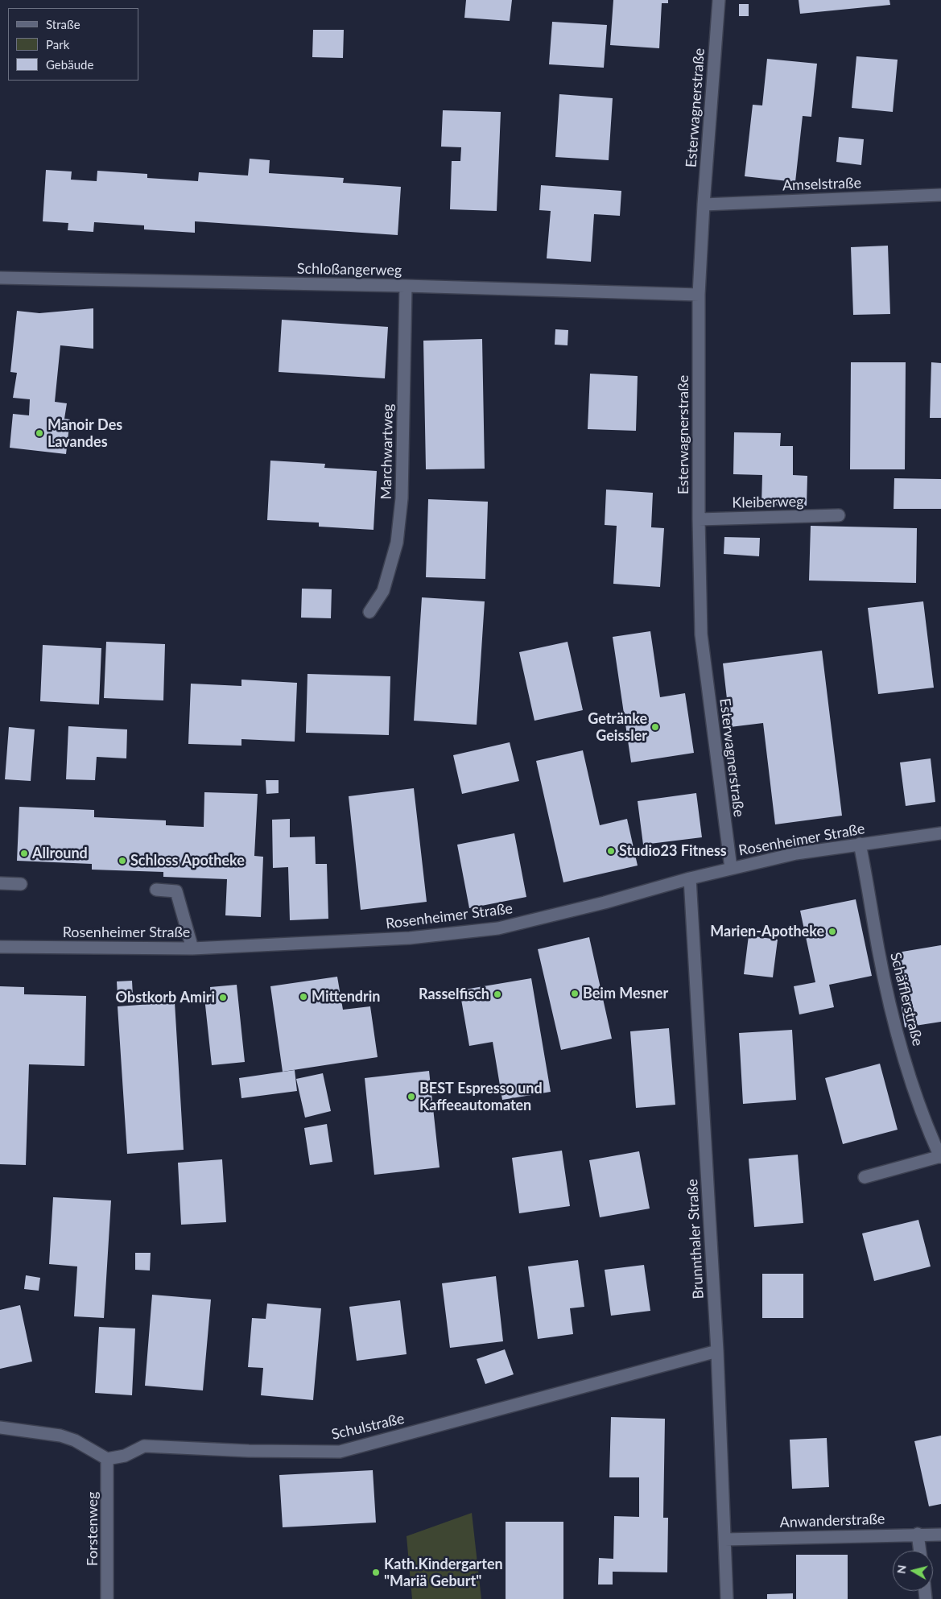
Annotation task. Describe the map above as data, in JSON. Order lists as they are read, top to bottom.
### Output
{
  "streets": {
    "street": [
      "Esterwagnerstraße",
      "Amselstraße",
      "Schloßangerweg",
      "Marchwartweg",
      "Kleiberweg",
      "Rosenheimer Straße",
      "Schäfflerstraße",
      "Brunnthaler Straße",
      "Schulstraße",
      "Anwanderstraße",
      "Forstenweg"
    ]
  },
  "crossings": [
    ["Esterwagnerstraße", "Amselstraße"],
    ["Esterwagnerstraße", "Schloßangerweg"],
    ["Esterwagnerstraße", "Kleiberweg"],
    ["Esterwagnerstraße", "Rosenheimer Straße"],
    ["Schloßangerweg", "Marchwartweg"],
    ["Rosenheimer Straße", "Schäfflerstraße"],
    ["Rosenheimer Straße", "Brunnthaler Straße"],
    ["Brunnthaler Straße", "Schulstraße"],
    ["Brunnthaler Straße", "Anwanderstraße"],
    ["Schulstraße", "Forstenweg"]
  ],
  "places": [
    "Manoir Des Lavandes",
    "Getränke Geissler",
    "Studio23 Fitness",
    "Allround",
    "Schloss Apotheke",
    "Marien-Apotheke",
    "Beim Mesner",
    "Rasselfisch",
    "Mittendrin",
    "Obstkorb Amiri",
    "BEST Espresso und Kaffeeautomaten",
    "Kath.Kindergarten \"Mariä Geburt\""
  ],
  "legend": ["Straße", "Park", "Gebäude"],
  "north": "left"
}
